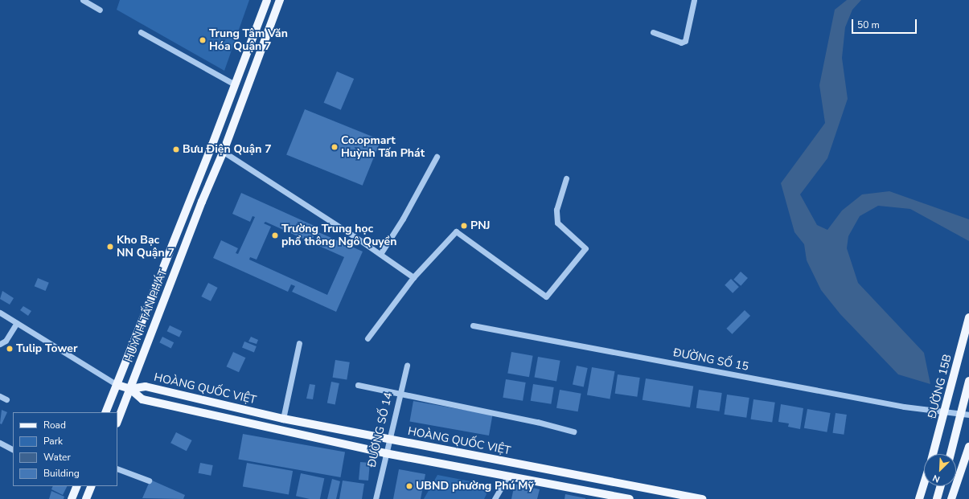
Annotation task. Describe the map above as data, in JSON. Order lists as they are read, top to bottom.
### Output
{
  "streets": {
    "main road": ["HUỲNH TẤN PHÁT", "ĐƯỜNG 15B", "HOÀNG QUỐC VIỆT"],
    "street": ["ĐƯỜNG SỐ 15", "ĐƯỜNG SỐ 14"]
  },
  "crossings": [
    ["HUỲNH TẤN PHÁT", "HOÀNG QUỐC VIỆT"],
    ["ĐƯỜNG SỐ 15", "ĐƯỜNG 15B"],
    ["HOÀNG QUỐC VIỆT", "ĐƯỜNG SỐ 14"]
  ],
  "places": [
    "Trung Tâm Văn Hóa Quận 7",
    "Co.opmart Huỳnh Tấn Phát",
    "Bưu Điện Quận 7",
    "PNJ",
    "Trường Trung học phổ thông Ngô Quyền",
    "Kho Bạc NN Quận 7",
    "Tulip Tower",
    "UBND phường Phú Mỹ"
  ],
  "legend": [
    "Road",
    "Park",
    "Water",
    "Building"
  ],
  "scale_bar": "50 m",
  "north": "bottom left"
}
